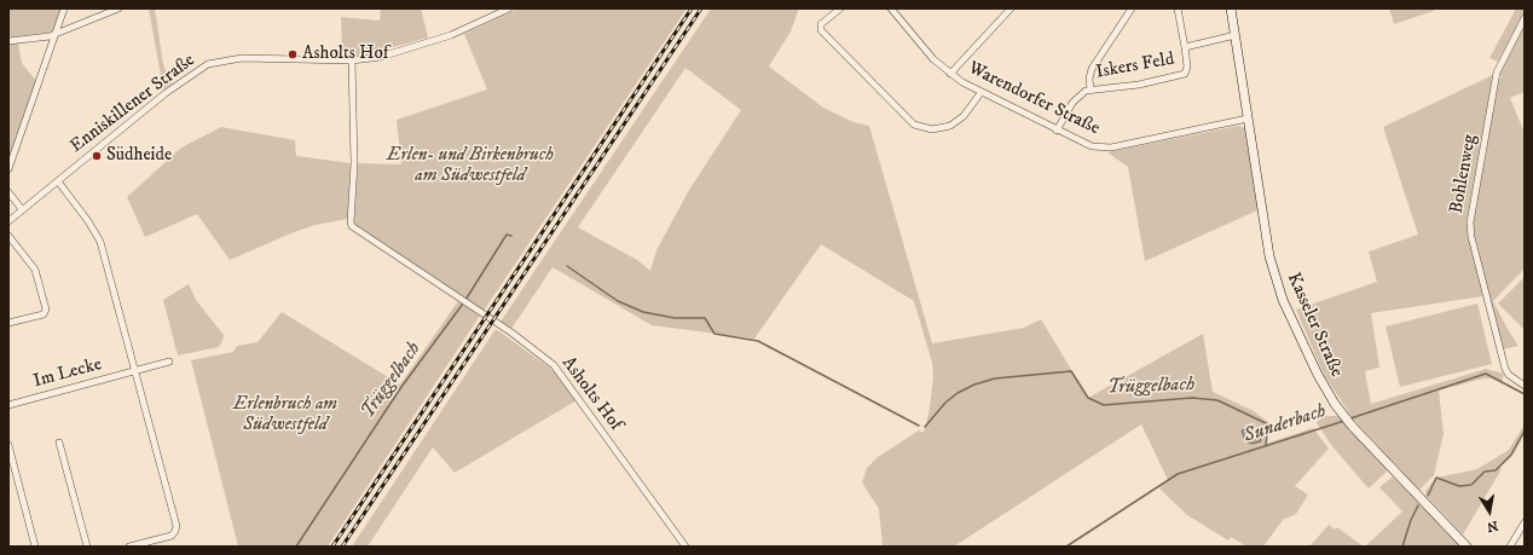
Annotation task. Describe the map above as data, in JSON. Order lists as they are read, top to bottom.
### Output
{
  "streets": {
    "street": [
      "Iskers Feld",
      "Warendorfer Straße",
      "Enniskillener Straße",
      "Bohlenweg",
      "Kasseler Straße",
      "Im Lecke",
      "Asholts Hof"
    ]
  },
  "crossings": [
    ["Iskers Feld", "Warendorfer Straße"],
    ["Warendorfer Straße", "Kasseler Straße"],
    ["Enniskillener Straße", "Asholts Hof"]
  ],
  "water": ["Trüggelbach", "Sunderbach"],
  "parks": ["Erlen- und Birkenbruch am Südwestfeld", "Erlenbruch am Südwestfeld"],
  "places": ["Asholts Hof", "Südheide"],
  "north": "bottom"
}
